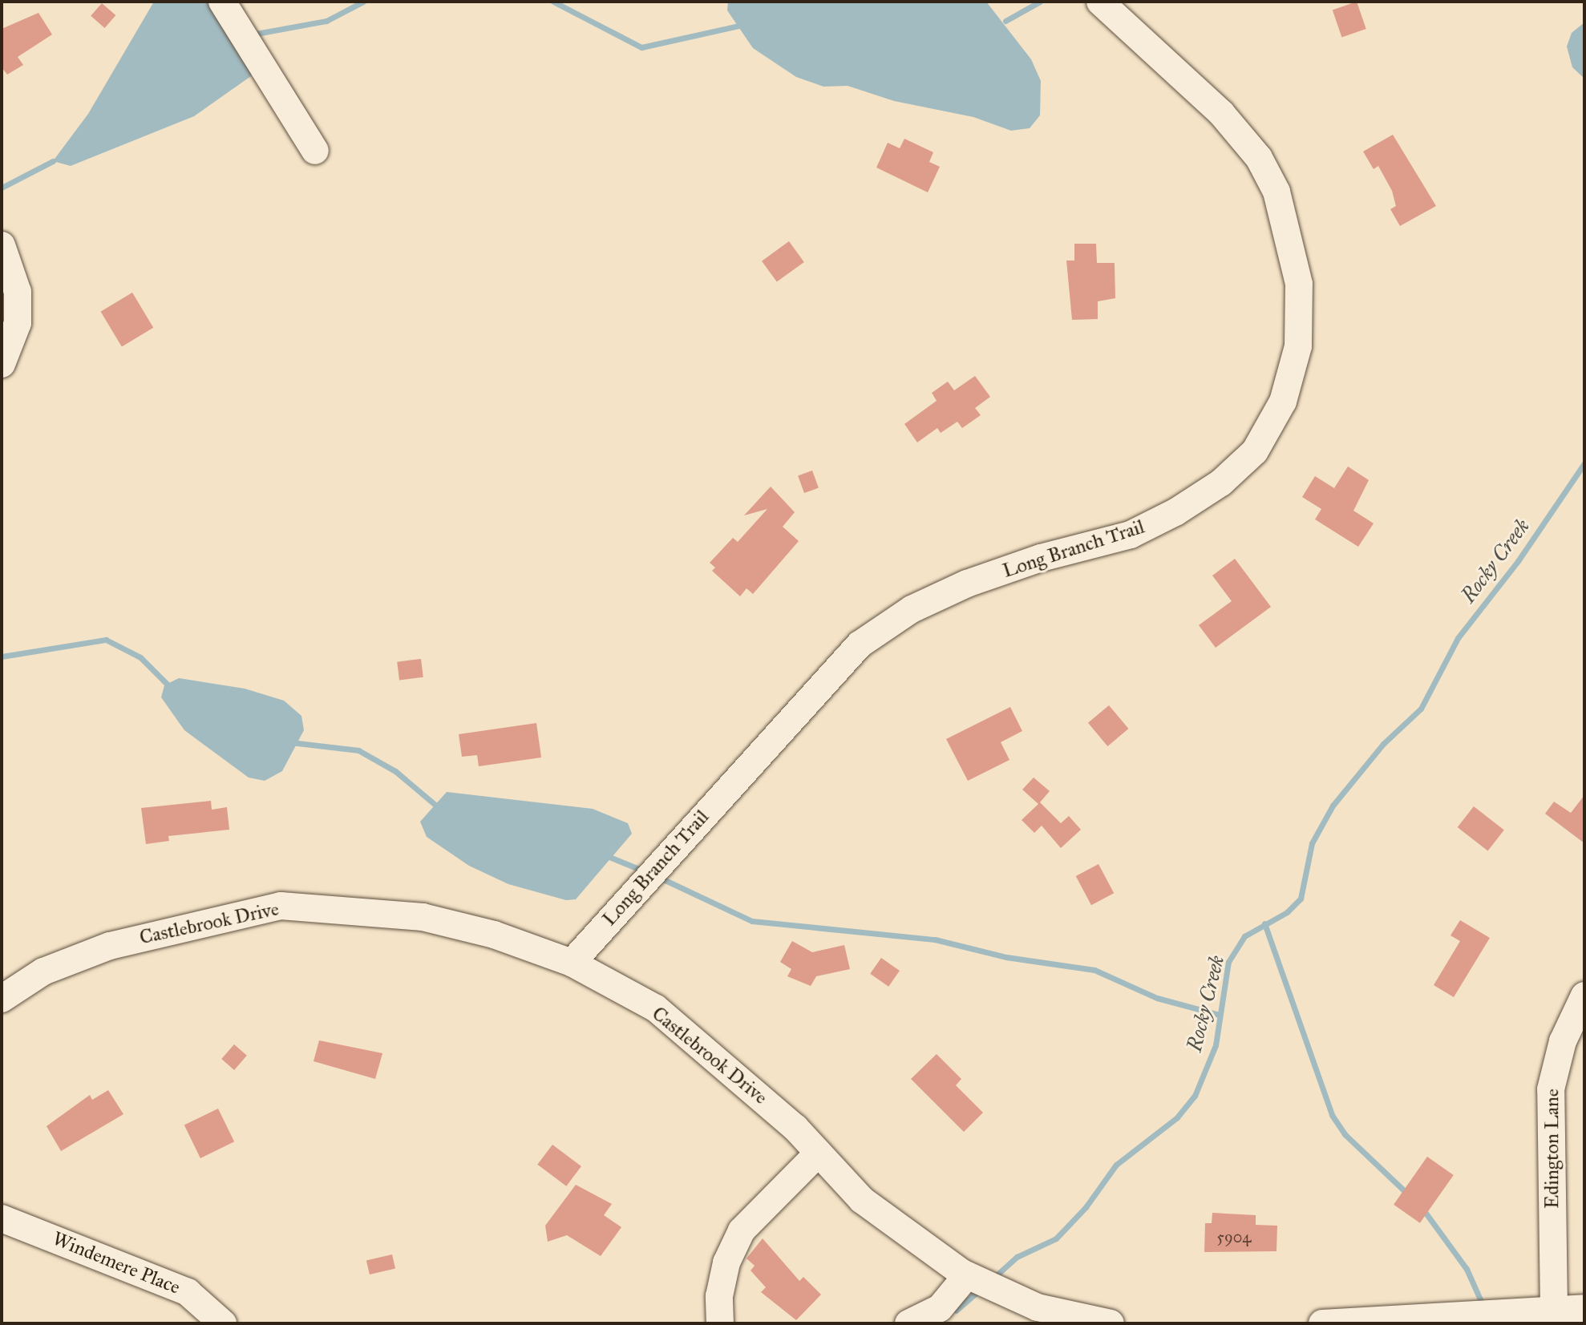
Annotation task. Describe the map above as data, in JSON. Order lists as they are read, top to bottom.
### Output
{
  "streets": {
    "street": [
      "Long Branch Trail",
      "Castlebrook Drive",
      "Edington Lane",
      "Windemere Place"
    ]
  },
  "crossings": [
    ["Long Branch Trail", "Castlebrook Drive"]
  ],
  "water": ["Rocky Creek"],
  "house_numbers": ["5904"]
}
